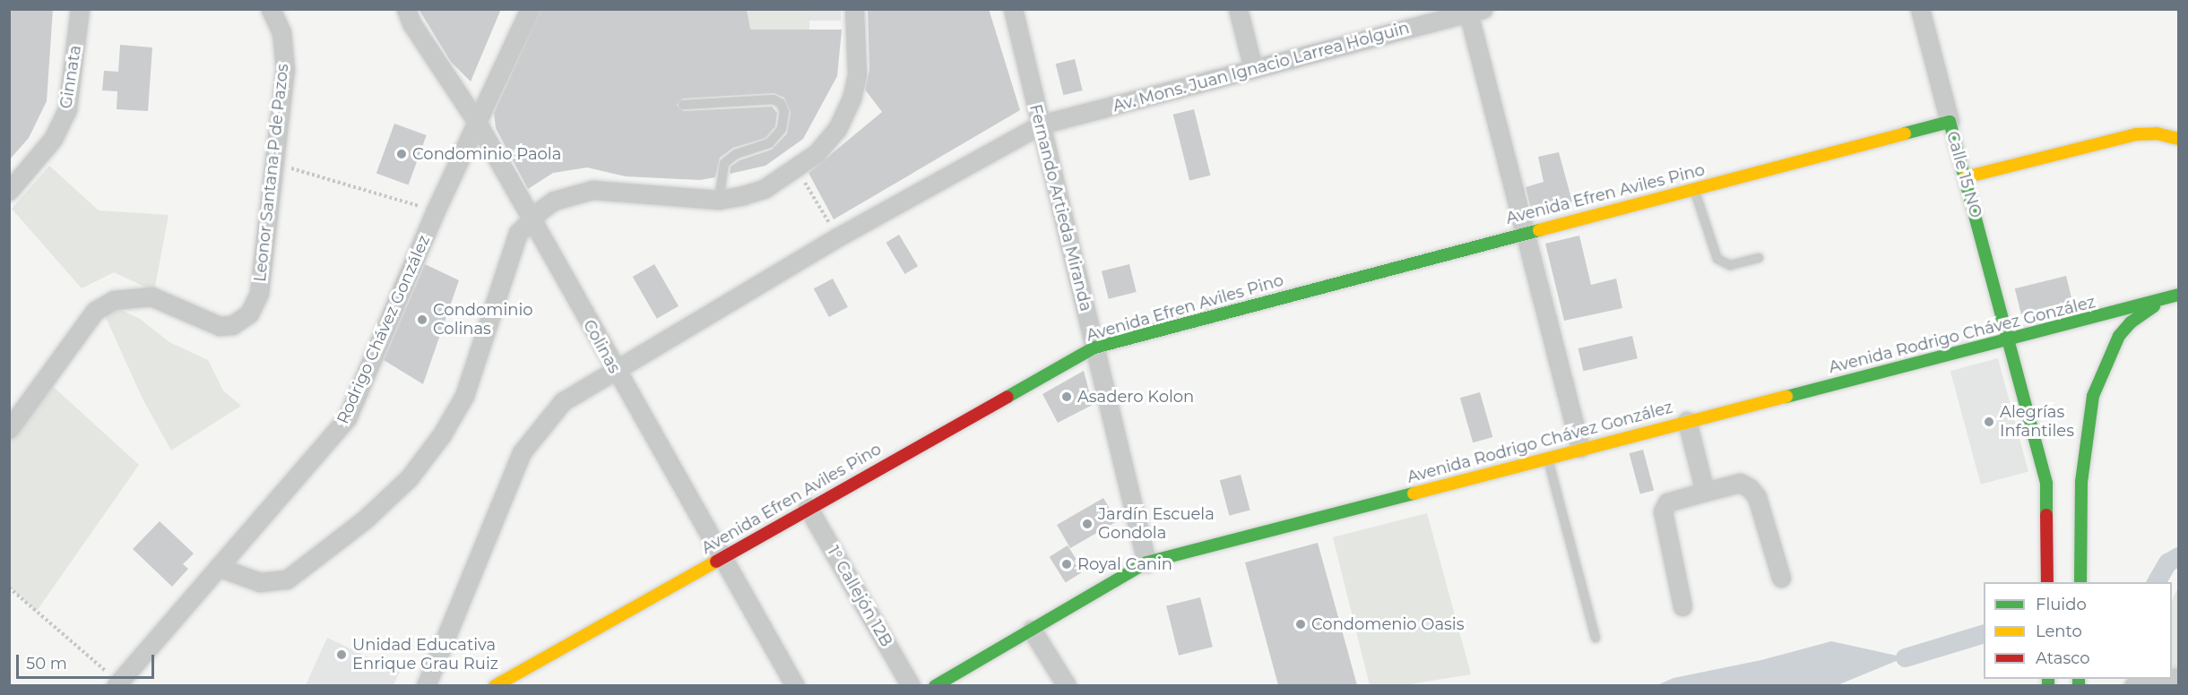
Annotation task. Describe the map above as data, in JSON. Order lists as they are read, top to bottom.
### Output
{
  "streets": {
    "street": [
      "Av. Mons. Juan Ignacio Larrea Holguin",
      "Ginnata",
      "Leonor Santana P de Pazos",
      "Calle 15 NO",
      "Avenida Efren Aviles Pino",
      "Fernando Artieda Miranda",
      "Rodrigo Chávez González",
      "Avenida Rodrigo Chávez González",
      "Colinas",
      "1° Callejón 12B"
    ]
  },
  "crossings": [
    ["Av. Mons. Juan Ignacio Larrea Holguin", "Fernando Artieda Miranda"],
    ["Av. Mons. Juan Ignacio Larrea Holguin", "Colinas"],
    ["Calle 15 NO", "Avenida Efren Aviles Pino"],
    ["Calle 15 NO", "Avenida Rodrigo Chávez González"],
    ["Avenida Efren Aviles Pino", "Fernando Artieda Miranda"],
    ["Avenida Efren Aviles Pino", "Colinas"],
    ["Avenida Efren Aviles Pino", "1° Callejón 12B"],
    ["Fernando Artieda Miranda", "Avenida Rodrigo Chávez González"],
    ["Rodrigo Chávez González", "Colinas"]
  ],
  "places": [
    "Condominio Paola",
    "Condominio Colinas",
    "Asadero Kolon",
    "Alegrías Infantiles",
    "Jardín Escuela Gondola",
    "Royal Canin",
    "Condomenio Oasis",
    "Unidad Educativa Enrique Grau Ruiz"
  ],
  "legend": ["Fluido", "Lento", "Atasco"],
  "scale_bar": "50 m"
}
